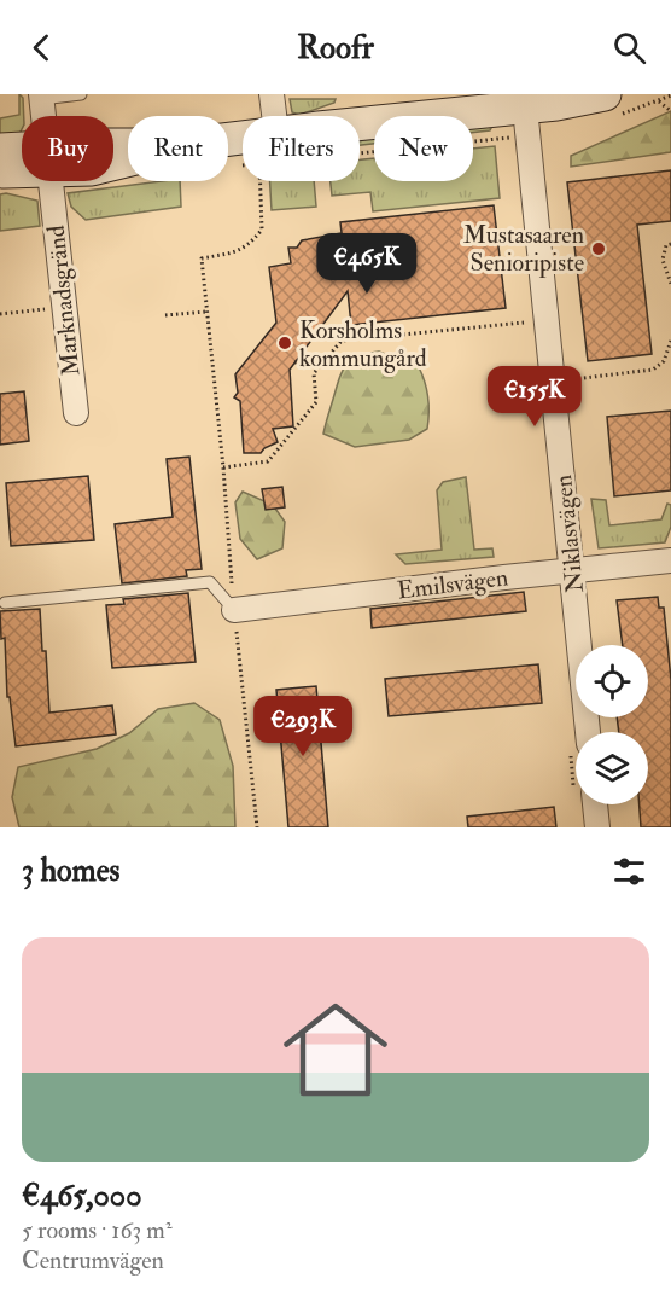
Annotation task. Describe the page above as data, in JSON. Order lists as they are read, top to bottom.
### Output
{
  "streets": {
    "street": ["Marknadsgränd", "Niklasvägen", "Emilsvägen"]
  },
  "crossings": [
    ["Niklasvägen", "Emilsvägen"]
  ],
  "places": ["Mustasaaren Senioripiste", "Korsholms kommungård"],
  "page": {
    "header": "Roofr",
    "chip": [
      "Buy",
      "Rent",
      "Filters",
      "New"
    ],
    "price": ["€465K", "€155K", "€293K"],
    "heading": "3 homes",
    "list": [
      {
        "name": "€465,000",
        "note": "5 rooms · 163 m² · Centrumvägen"
      }
    ]
  }
}
